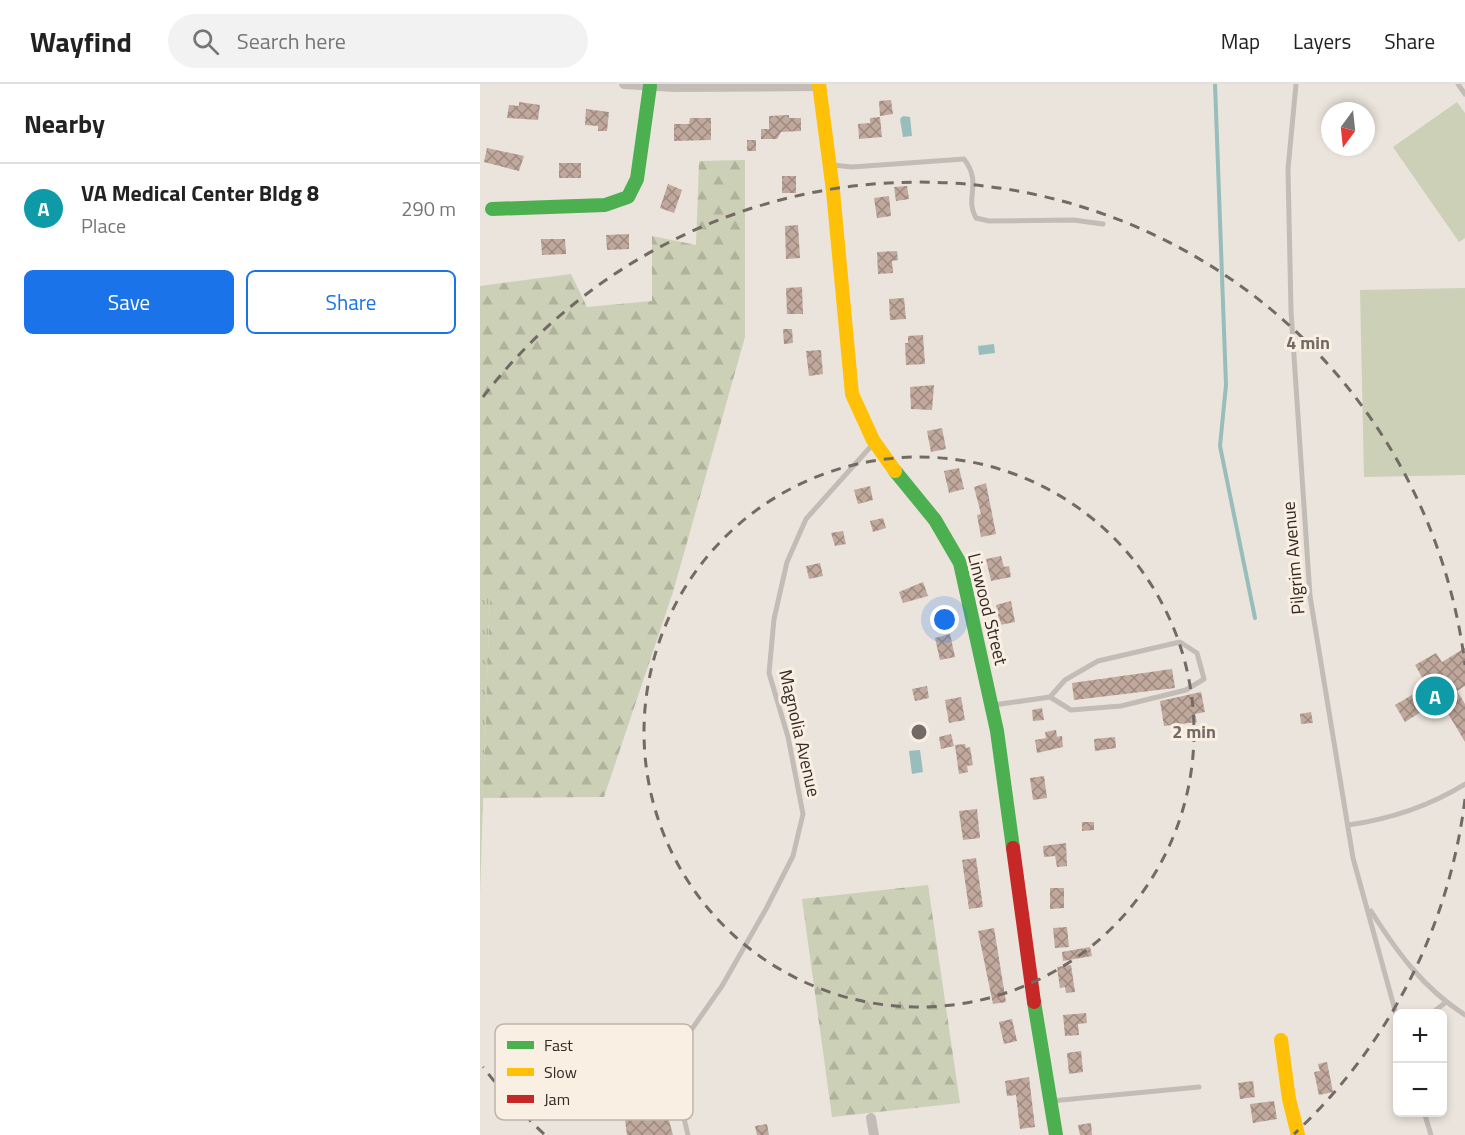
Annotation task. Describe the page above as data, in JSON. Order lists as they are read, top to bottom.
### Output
{
  "streets": {
    "street": ["Linwood Street"],
    "lane": ["Pilgrim Avenue", "Magnolia Avenue"]
  },
  "crossings": [
    ["Linwood Street", "Magnolia Avenue"]
  ],
  "legend": ["Fast", "Slow", "Jam"],
  "north": "bottom",
  "page": {
    "header": "Wayfind",
    "search": "Search here",
    "nav": ["Map", "Layers", "Share"],
    "heading": "Nearby",
    "list": [
      {
        "mark": "A",
        "name": "VA Medical Center Bldg 8",
        "note": "Place",
        "value": "290 m"
      }
    ],
    "buttons": ["Save", "Share"],
    "pins": "A",
    "map_buttons": ["+", "−"]
  },
  "rings": ["4 min", "2 min"]
}
